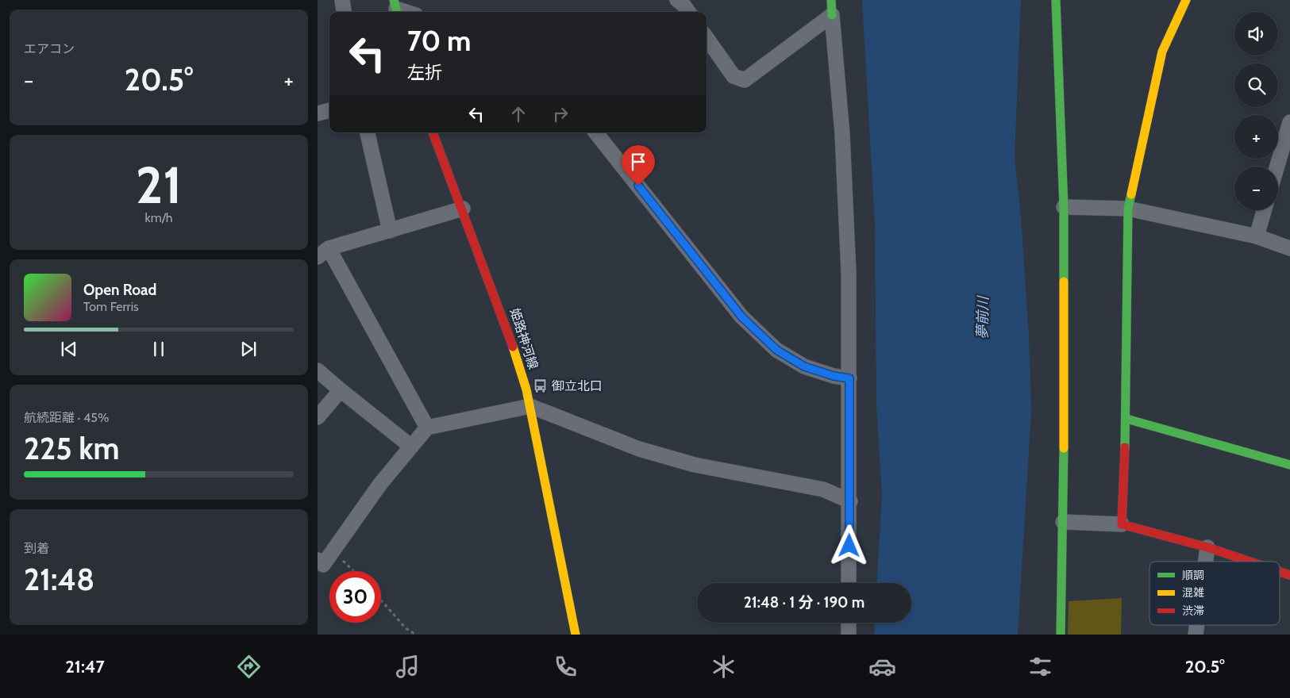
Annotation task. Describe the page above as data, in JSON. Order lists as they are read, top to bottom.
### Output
{
  "streets": {
    "street": ["姫路神河線"]
  },
  "water": ["夢前川"],
  "places": {
    "bus stop": ["御立北口"]
  },
  "legend": ["順調", "混雑", "渋滞"],
  "page": {
    "tile": [
      "エアコン",
      ["21", "km/h"],
      ["航続距離 · 45%", "225 km"],
      ["到着", "21:48"]
    ],
    "map_buttons": ["+", "−"],
    "turn": ["70 m", "左折"],
    "heat": ["−", "20.5°", "+"],
    "song": ["Open Road", "Tom Ferris"],
    "limit": "30",
    "trip": "21:48 · 1 分 · 190 m",
    "tabs": ["21:47", "20.5°"]
  }
}
